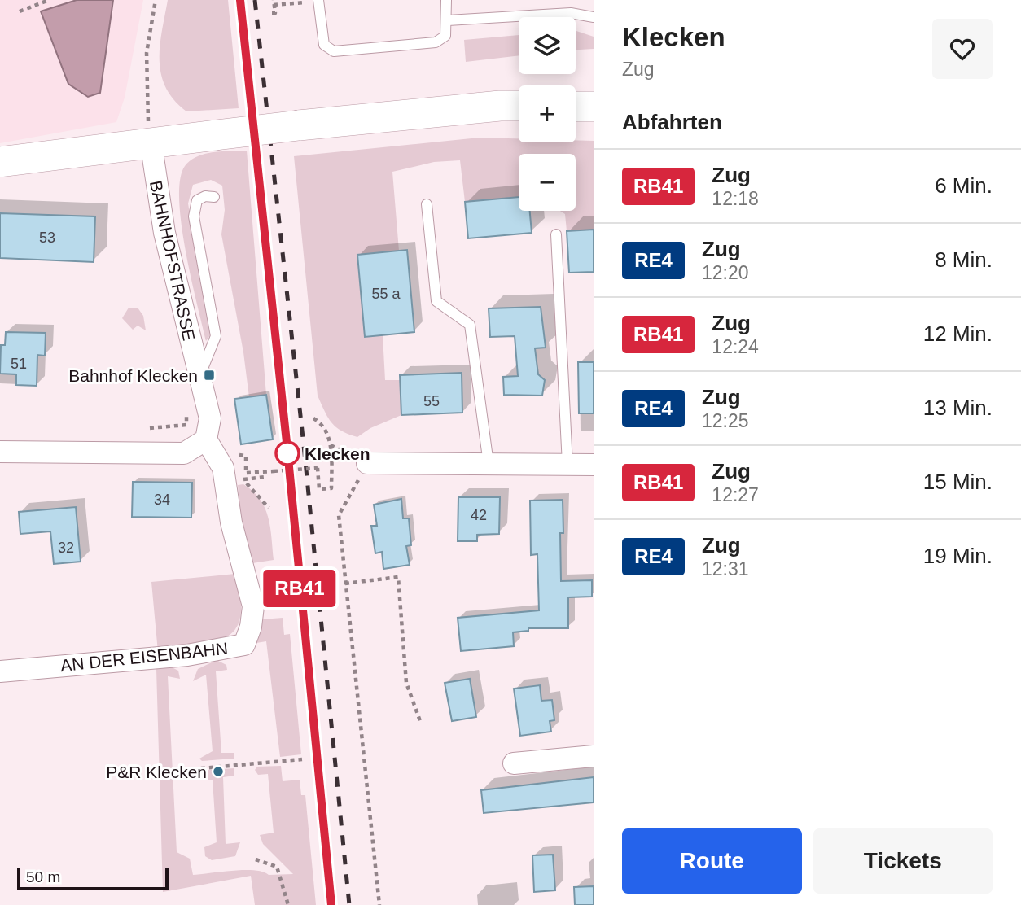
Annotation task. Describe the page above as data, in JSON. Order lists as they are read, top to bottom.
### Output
{
  "streets": {
    "street": ["BAHNHOFSTRASSE", "AN DER EISENBAHN"]
  },
  "crossings": [
    ["BAHNHOFSTRASSE", "AN DER EISENBAHN"]
  ],
  "places": {
    "transit": ["Bahnhof Klecken"],
    "other": ["Klecken", "P&R Klecken"]
  },
  "house_numbers": [
    "53",
    "55 a",
    "51",
    "55",
    "34",
    "42",
    "32"
  ],
  "scale_bar": "50 m",
  "page": {
    "on_map": "RB41",
    "heading": [
      ["Klecken", "Zug"],
      "Abfahrten"
    ],
    "map_buttons": ["+", "−"],
    "list": [
      {
        "mark": "RB41",
        "name": "Zug",
        "note": "12:18",
        "value": "6 Min."
      },
      {
        "mark": "RE4",
        "name": "Zug",
        "note": "12:20",
        "value": "8 Min."
      },
      {
        "mark": "RB41",
        "name": "Zug",
        "note": "12:24",
        "value": "12 Min."
      },
      {
        "mark": "RE4",
        "name": "Zug",
        "note": "12:25",
        "value": "13 Min."
      },
      {
        "mark": "RB41",
        "name": "Zug",
        "note": "12:27",
        "value": "15 Min."
      },
      {
        "mark": "RE4",
        "name": "Zug",
        "note": "12:31",
        "value": "19 Min."
      }
    ],
    "buttons": ["Route", "Tickets"],
    "scale": "50 m"
  }
}
